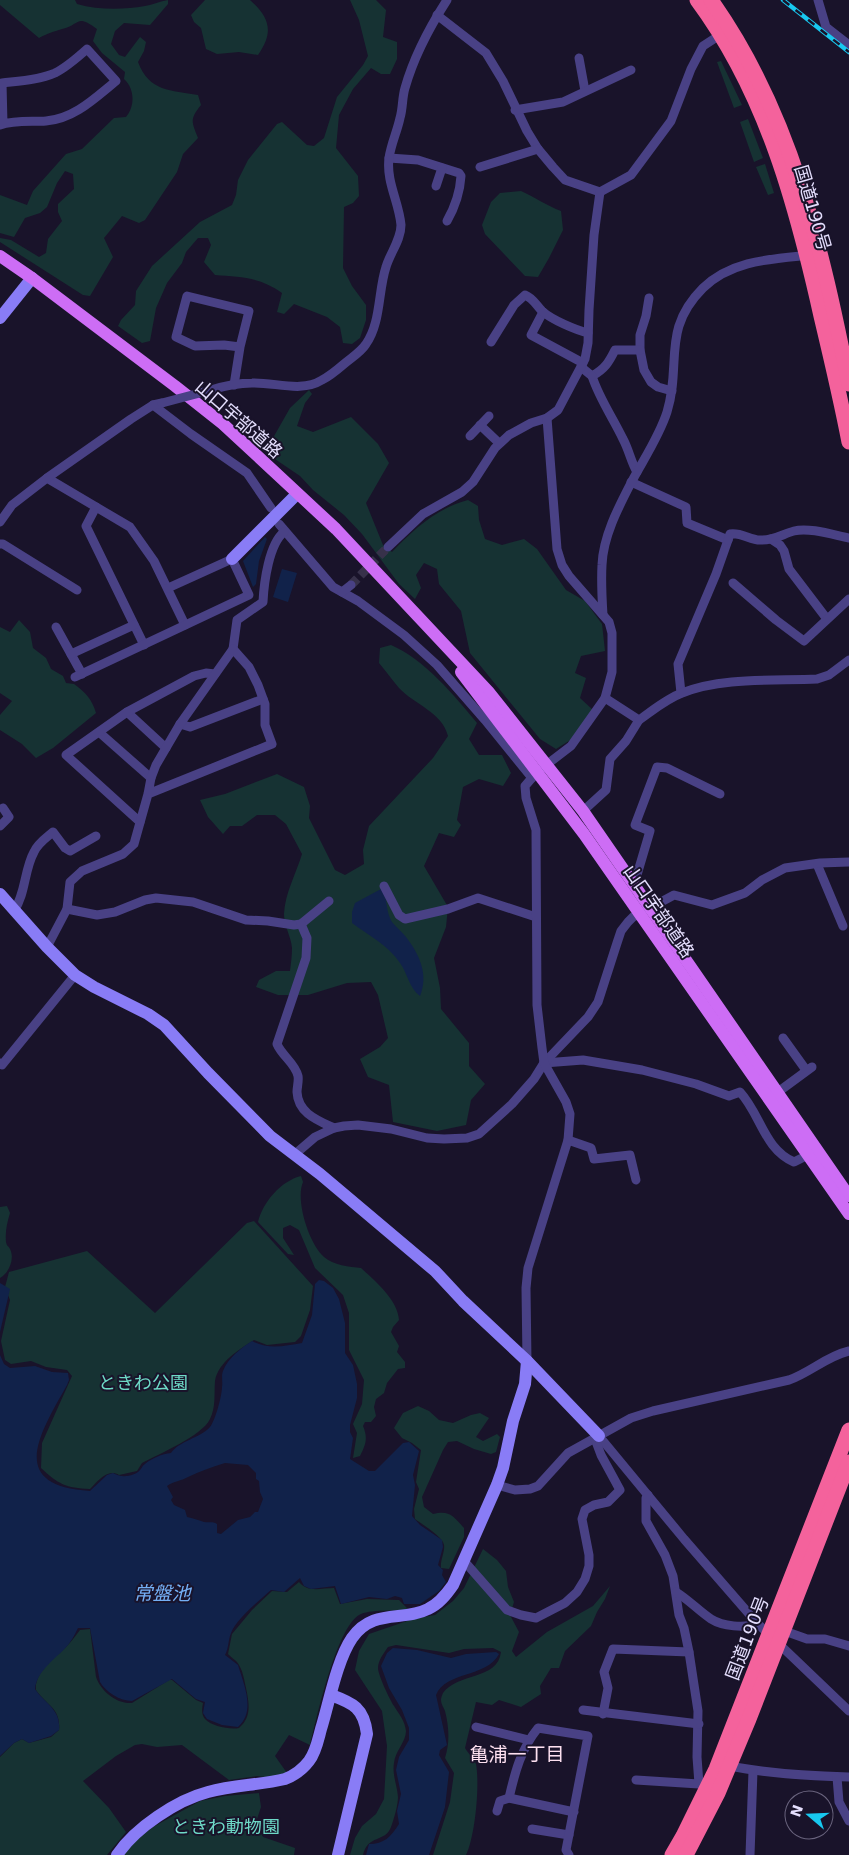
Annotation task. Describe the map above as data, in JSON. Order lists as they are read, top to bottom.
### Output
{
  "streets": {
    "highway": ["国道190号"],
    "main road": ["山口宇部道路"]
  },
  "districts": ["亀浦一丁目"],
  "water": ["常盤池"],
  "parks": ["ときわ公園", "ときわ動物園"],
  "north": "left"
}
